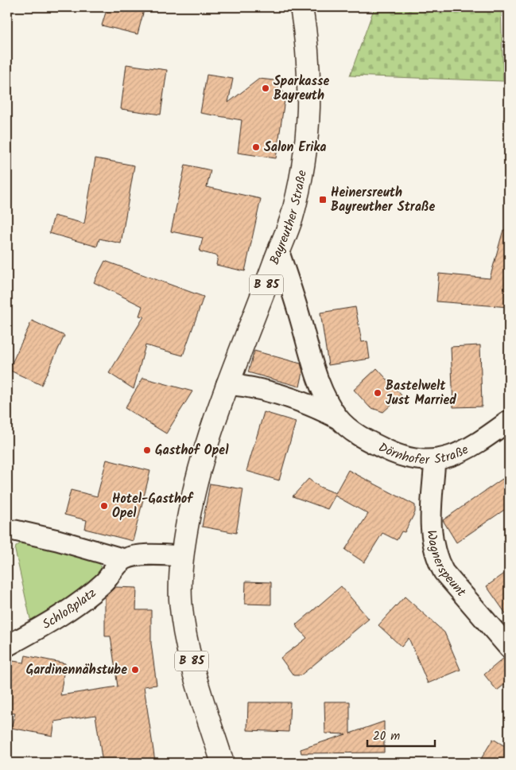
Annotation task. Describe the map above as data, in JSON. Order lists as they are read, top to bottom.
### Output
{
  "streets": {
    "main road": ["Bayreuther Straße", "B 85"],
    "street": ["Dörnhofer Straße", "Wagnerspeunt", "Schloßplatz"]
  },
  "crossings": [
    ["Bayreuther Straße", "B 85"],
    ["Bayreuther Straße", "Dörnhofer Straße"],
    ["Dörnhofer Straße", "Wagnerspeunt"]
  ],
  "places": {
    "other": [
      "Sparkasse Bayreuth",
      "Salon Erika",
      "Bastelwelt Just Married",
      "Gasthof Opel",
      "Hotel-Gasthof Opel",
      "Gardinennähstube"
    ],
    "transit": ["Heinersreuth Bayreuther Straße"]
  },
  "scale_bar": "20 m"
}
